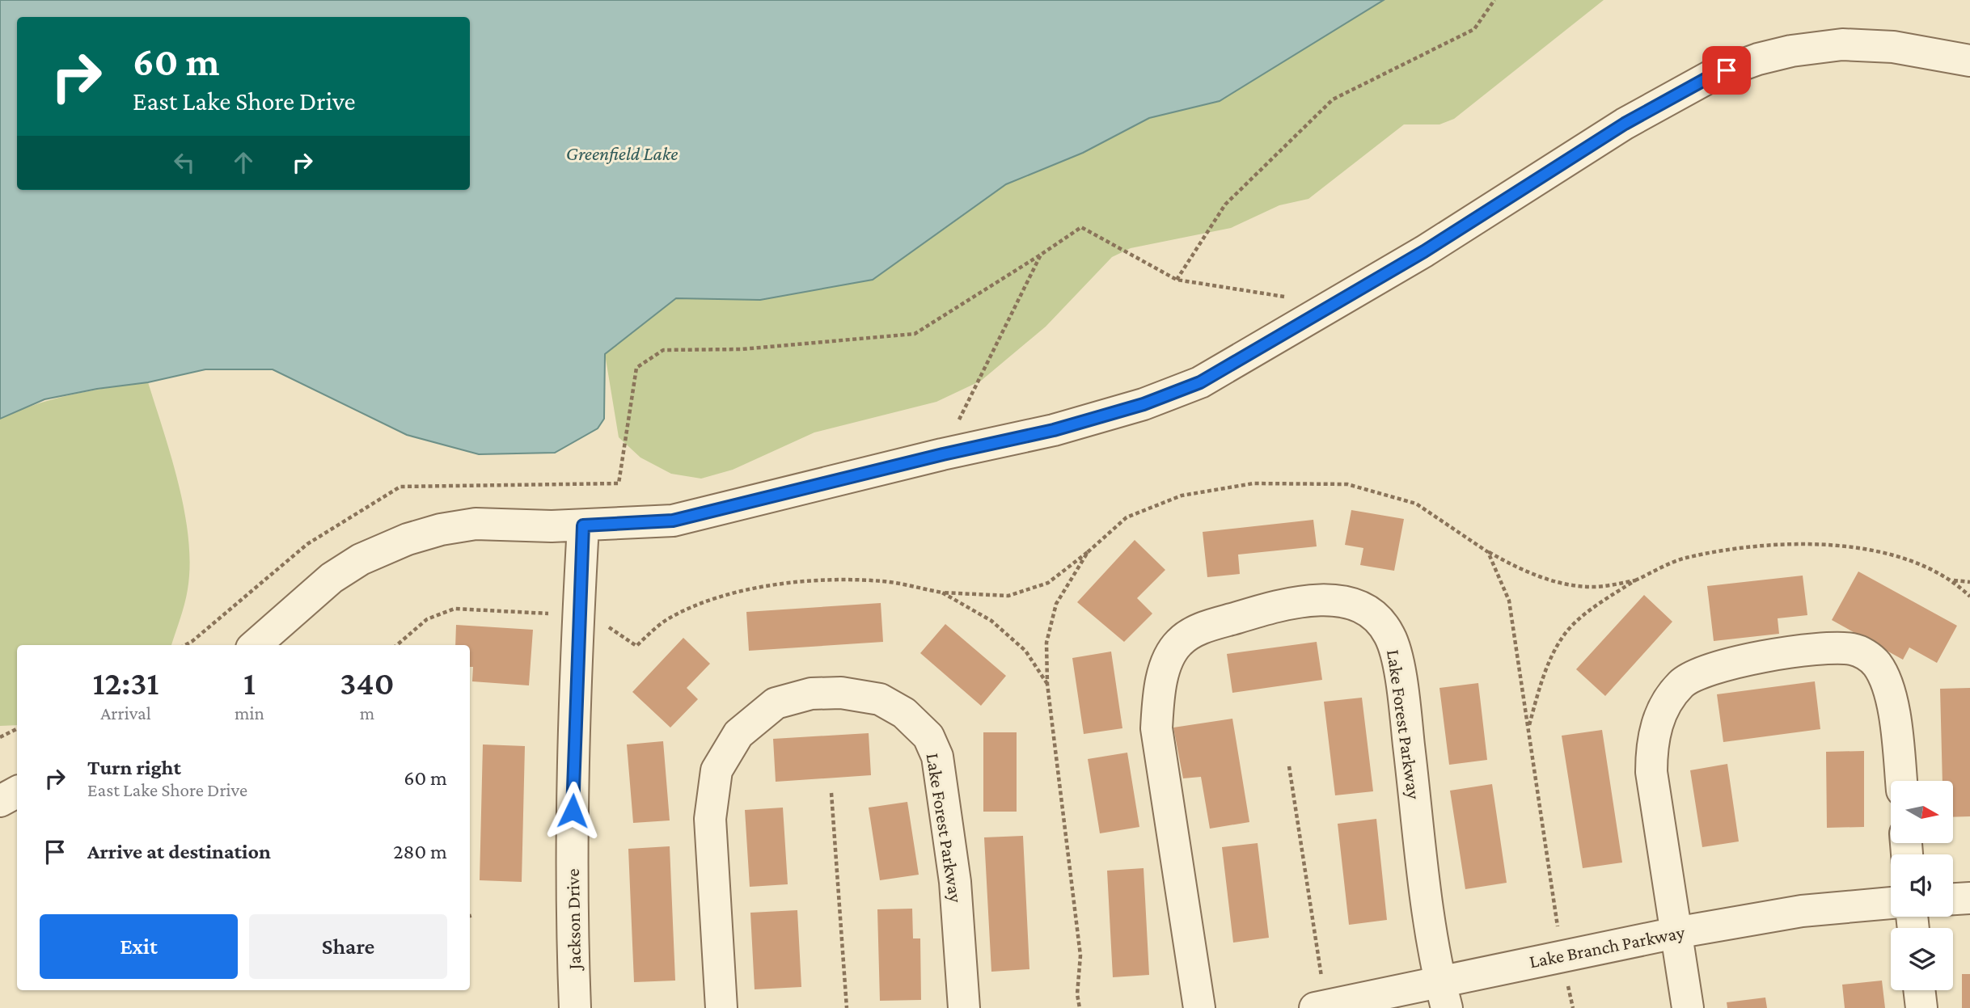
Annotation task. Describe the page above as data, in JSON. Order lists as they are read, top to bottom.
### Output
{
  "streets": {
    "street": ["Lake Forest Parkway", "Jackson Drive", "Lake Branch Parkway"]
  },
  "crossings": [
    ["Lake Forest Parkway", "Lake Branch Parkway"]
  ],
  "water": ["Greenfield Lake"],
  "north": "right",
  "page": {
    "turn": ["60 m", "East Lake Shore Drive"],
    "eta": [
      "12:31",
      "Arrival",
      "1",
      "min",
      "340",
      "m"
    ],
    "list": [
      {
        "name": "Turn right",
        "note": "East Lake Shore Drive",
        "value": "60 m"
      },
      {
        "name": "Arrive at destination",
        "value": "280 m"
      }
    ],
    "buttons": ["Exit", "Share"]
  }
}
